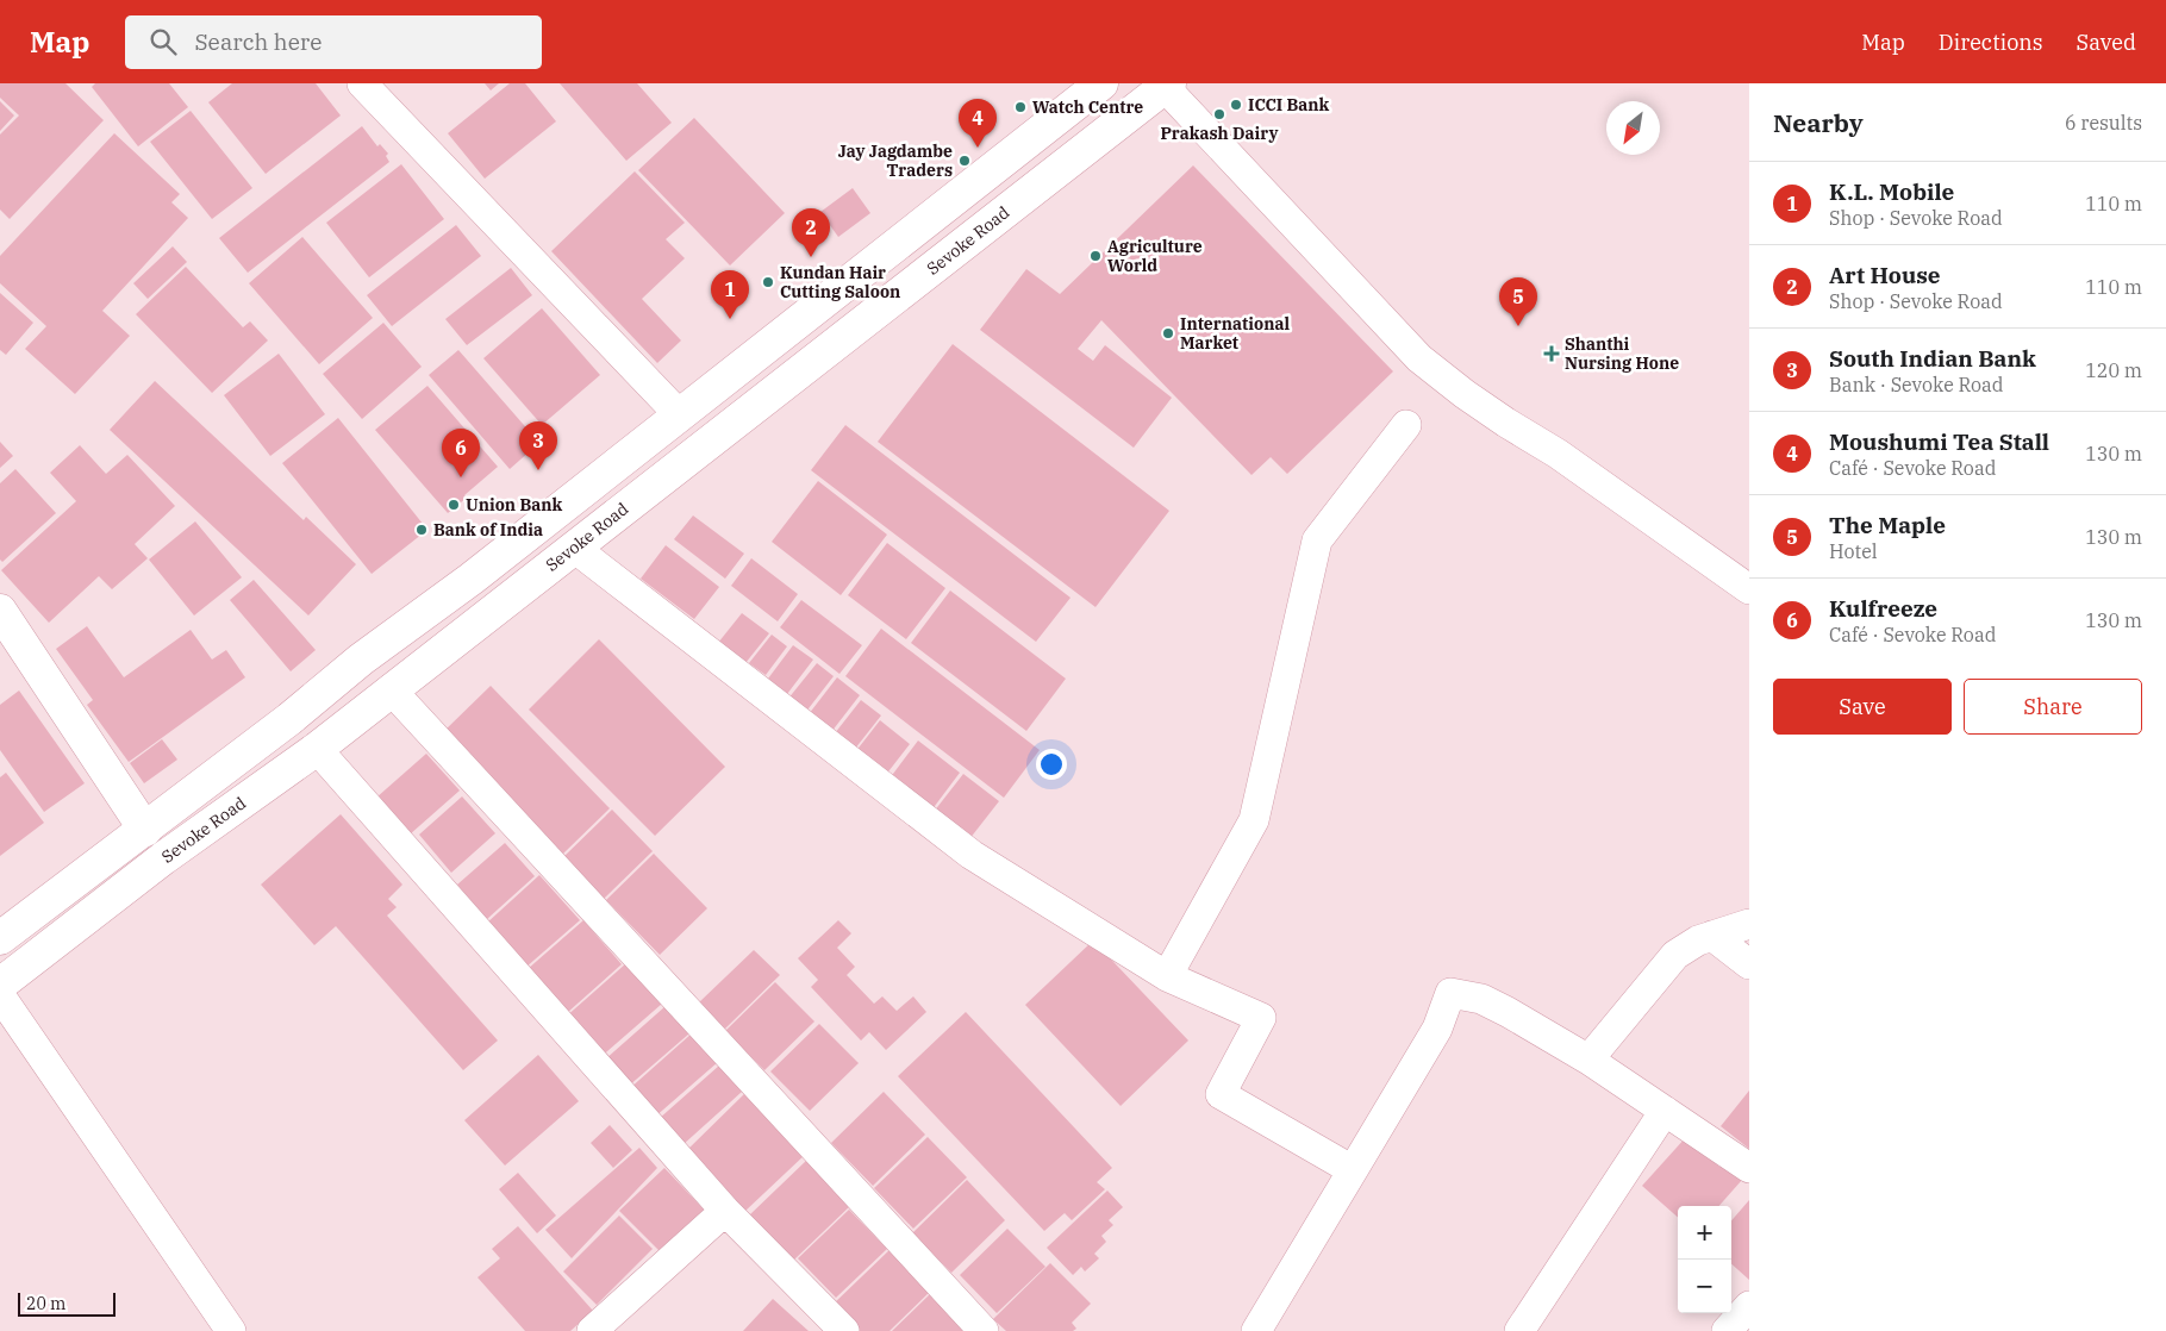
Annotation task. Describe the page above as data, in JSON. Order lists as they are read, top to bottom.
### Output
{
  "streets": {
    "main road": ["Sevoke Road"]
  },
  "places": {
    "other": [
      "ICCI Bank",
      "Watch Centre",
      "Prakash Dairy",
      "Jay Jagdambe Traders",
      "Agriculture World",
      "Kundan Hair Cutting Saloon",
      "International Market",
      "Union Bank",
      "Bank of India"
    ],
    "health": ["Shanthi Nursing Hone"]
  },
  "scale_bar": "20 m",
  "north": "bottom left",
  "page": {
    "header": "Map",
    "search": "Search here",
    "nav": ["Map", "Directions", "Saved"],
    "heading": ["Nearby", "6 results"],
    "pins": [
      "4",
      "2",
      "1",
      "5",
      "3",
      "6"
    ],
    "list": [
      {
        "mark": "1",
        "name": "K.L. Mobile",
        "note": "Shop · Sevoke Road",
        "value": "110 m"
      },
      {
        "mark": "2",
        "name": "Art House",
        "note": "Shop · Sevoke Road",
        "value": "110 m"
      },
      {
        "mark": "3",
        "name": "South Indian Bank",
        "note": "Bank · Sevoke Road",
        "value": "120 m"
      },
      {
        "mark": "4",
        "name": "Moushumi Tea Stall",
        "note": "Café · Sevoke Road",
        "value": "130 m"
      },
      {
        "mark": "5",
        "name": "The Maple",
        "note": "Hotel",
        "value": "130 m"
      },
      {
        "mark": "6",
        "name": "Kulfreeze",
        "note": "Café · Sevoke Road",
        "value": "130 m"
      }
    ],
    "buttons": ["Save", "Share"],
    "map_buttons": ["+", "−"],
    "scale": "20 m"
  }
}
